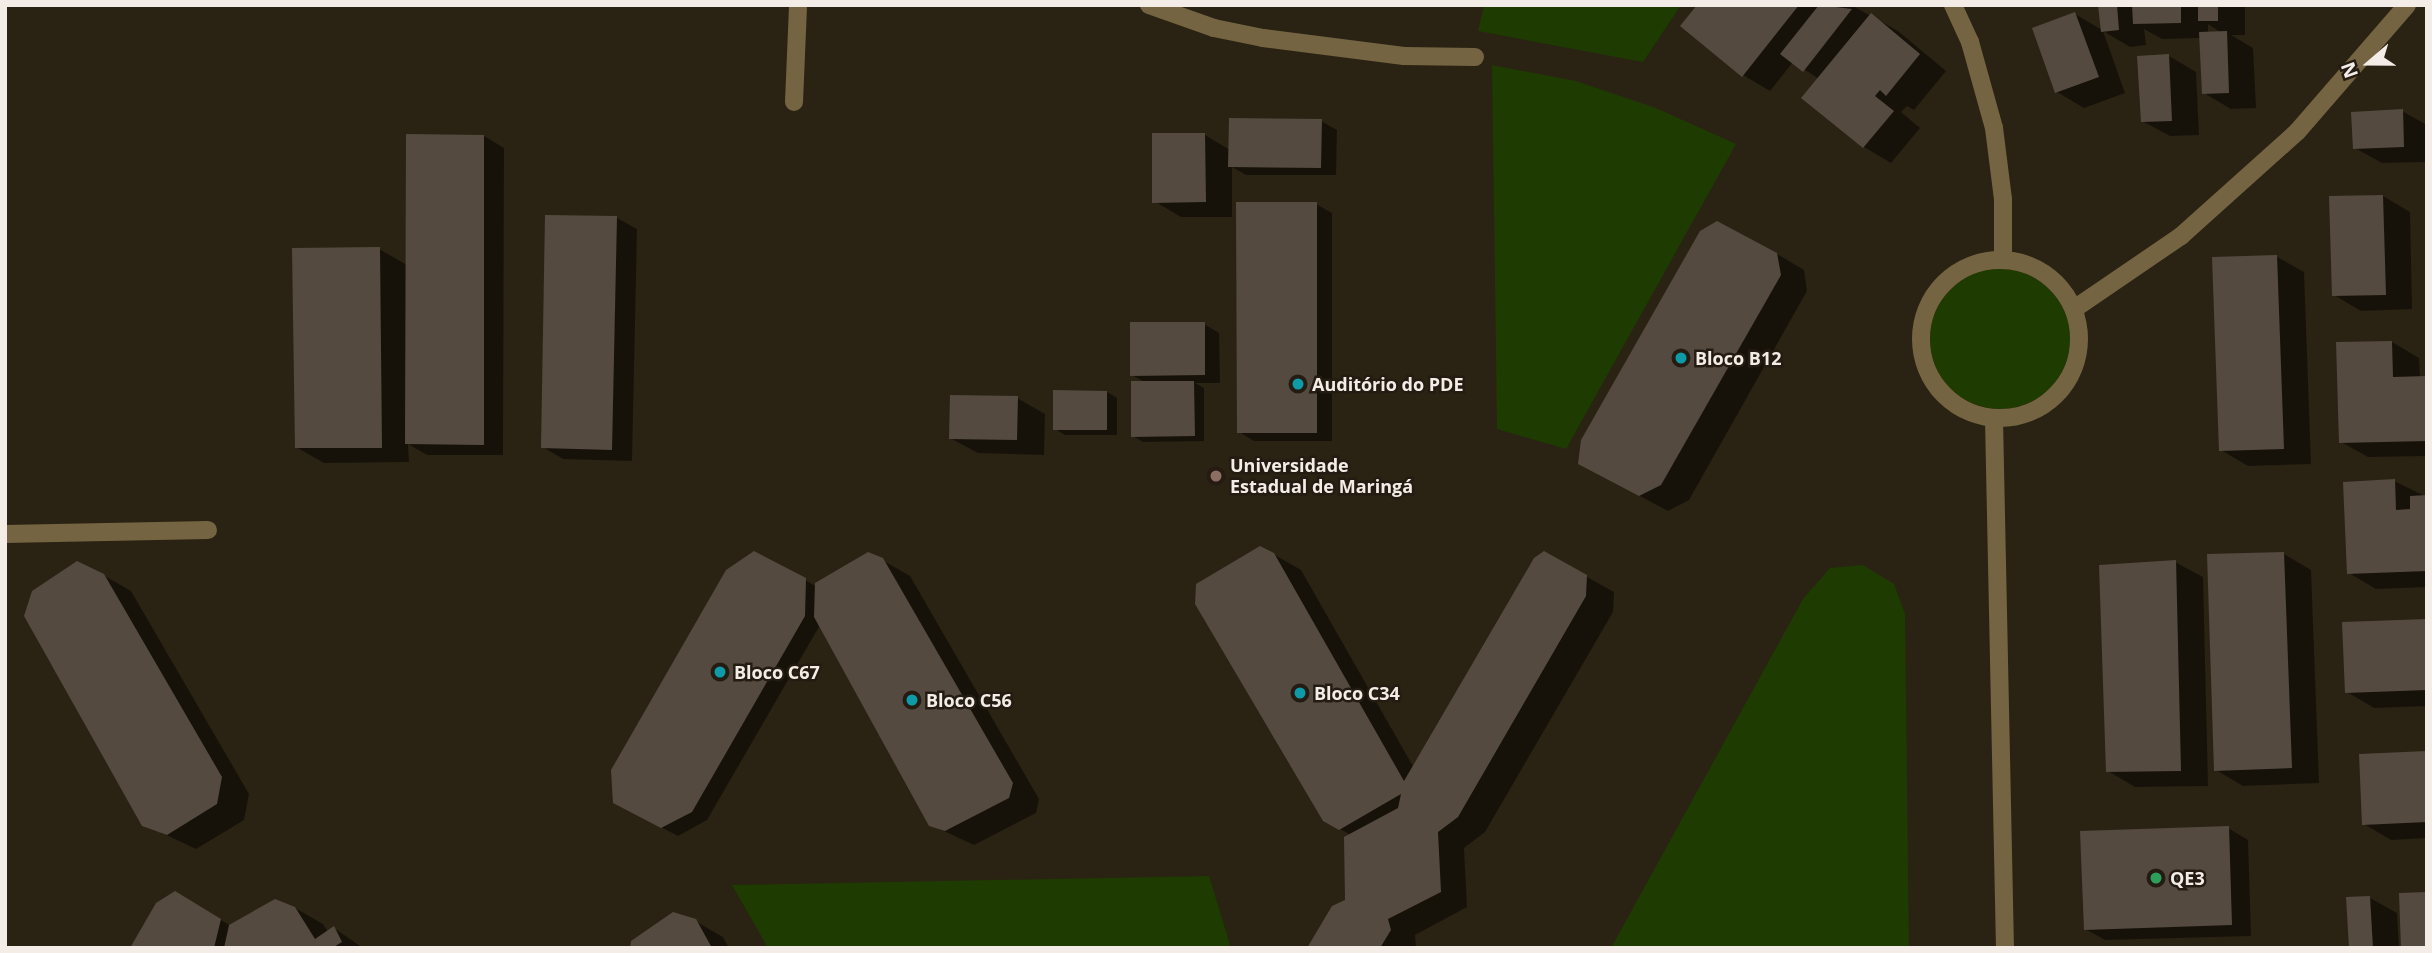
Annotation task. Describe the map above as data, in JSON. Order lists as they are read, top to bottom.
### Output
{
  "places": [
    "Bloco B12",
    "Auditório do PDE",
    "Universidade Estadual de Maringá",
    "Bloco C67",
    "Bloco C34",
    "Bloco C56",
    "QE3"
  ],
  "north": "left"
}
